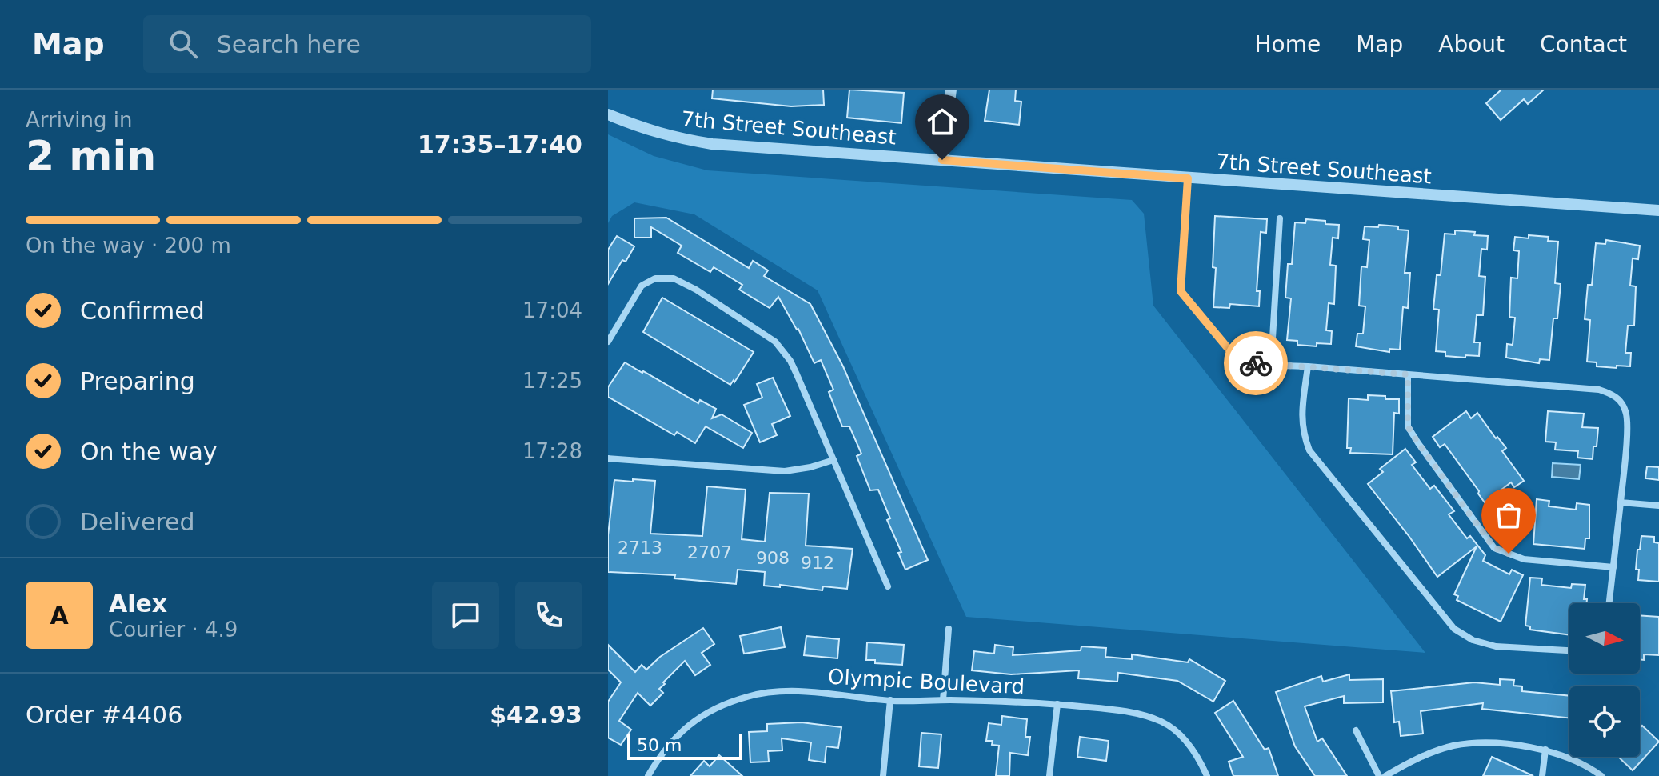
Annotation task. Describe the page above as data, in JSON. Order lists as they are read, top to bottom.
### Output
{
  "streets": {
    "street": ["7th Street Southeast", "Olympic Boulevard"]
  },
  "house_numbers": [
    "2713",
    "2707",
    "908",
    "912"
  ],
  "scale_bar": "50 m",
  "north": "right",
  "page": {
    "header": "Map",
    "search": "Search here",
    "nav": [
      "Home",
      "Map",
      "About",
      "Contact"
    ],
    "heading": ["2 min", "Arriving in", "17:35–17:40"],
    "panel": [
      "Alex",
      "Courier · 4.9",
      "Order #4406",
      "$42.93"
    ],
    "bar": "On the way · 200 m",
    "list": [
      ["Confirmed", "17:04"],
      ["Preparing", "17:25"],
      ["On the way", "17:28"],
      "Delivered"
    ],
    "round": "A",
    "scale": "50 m"
  }
}
